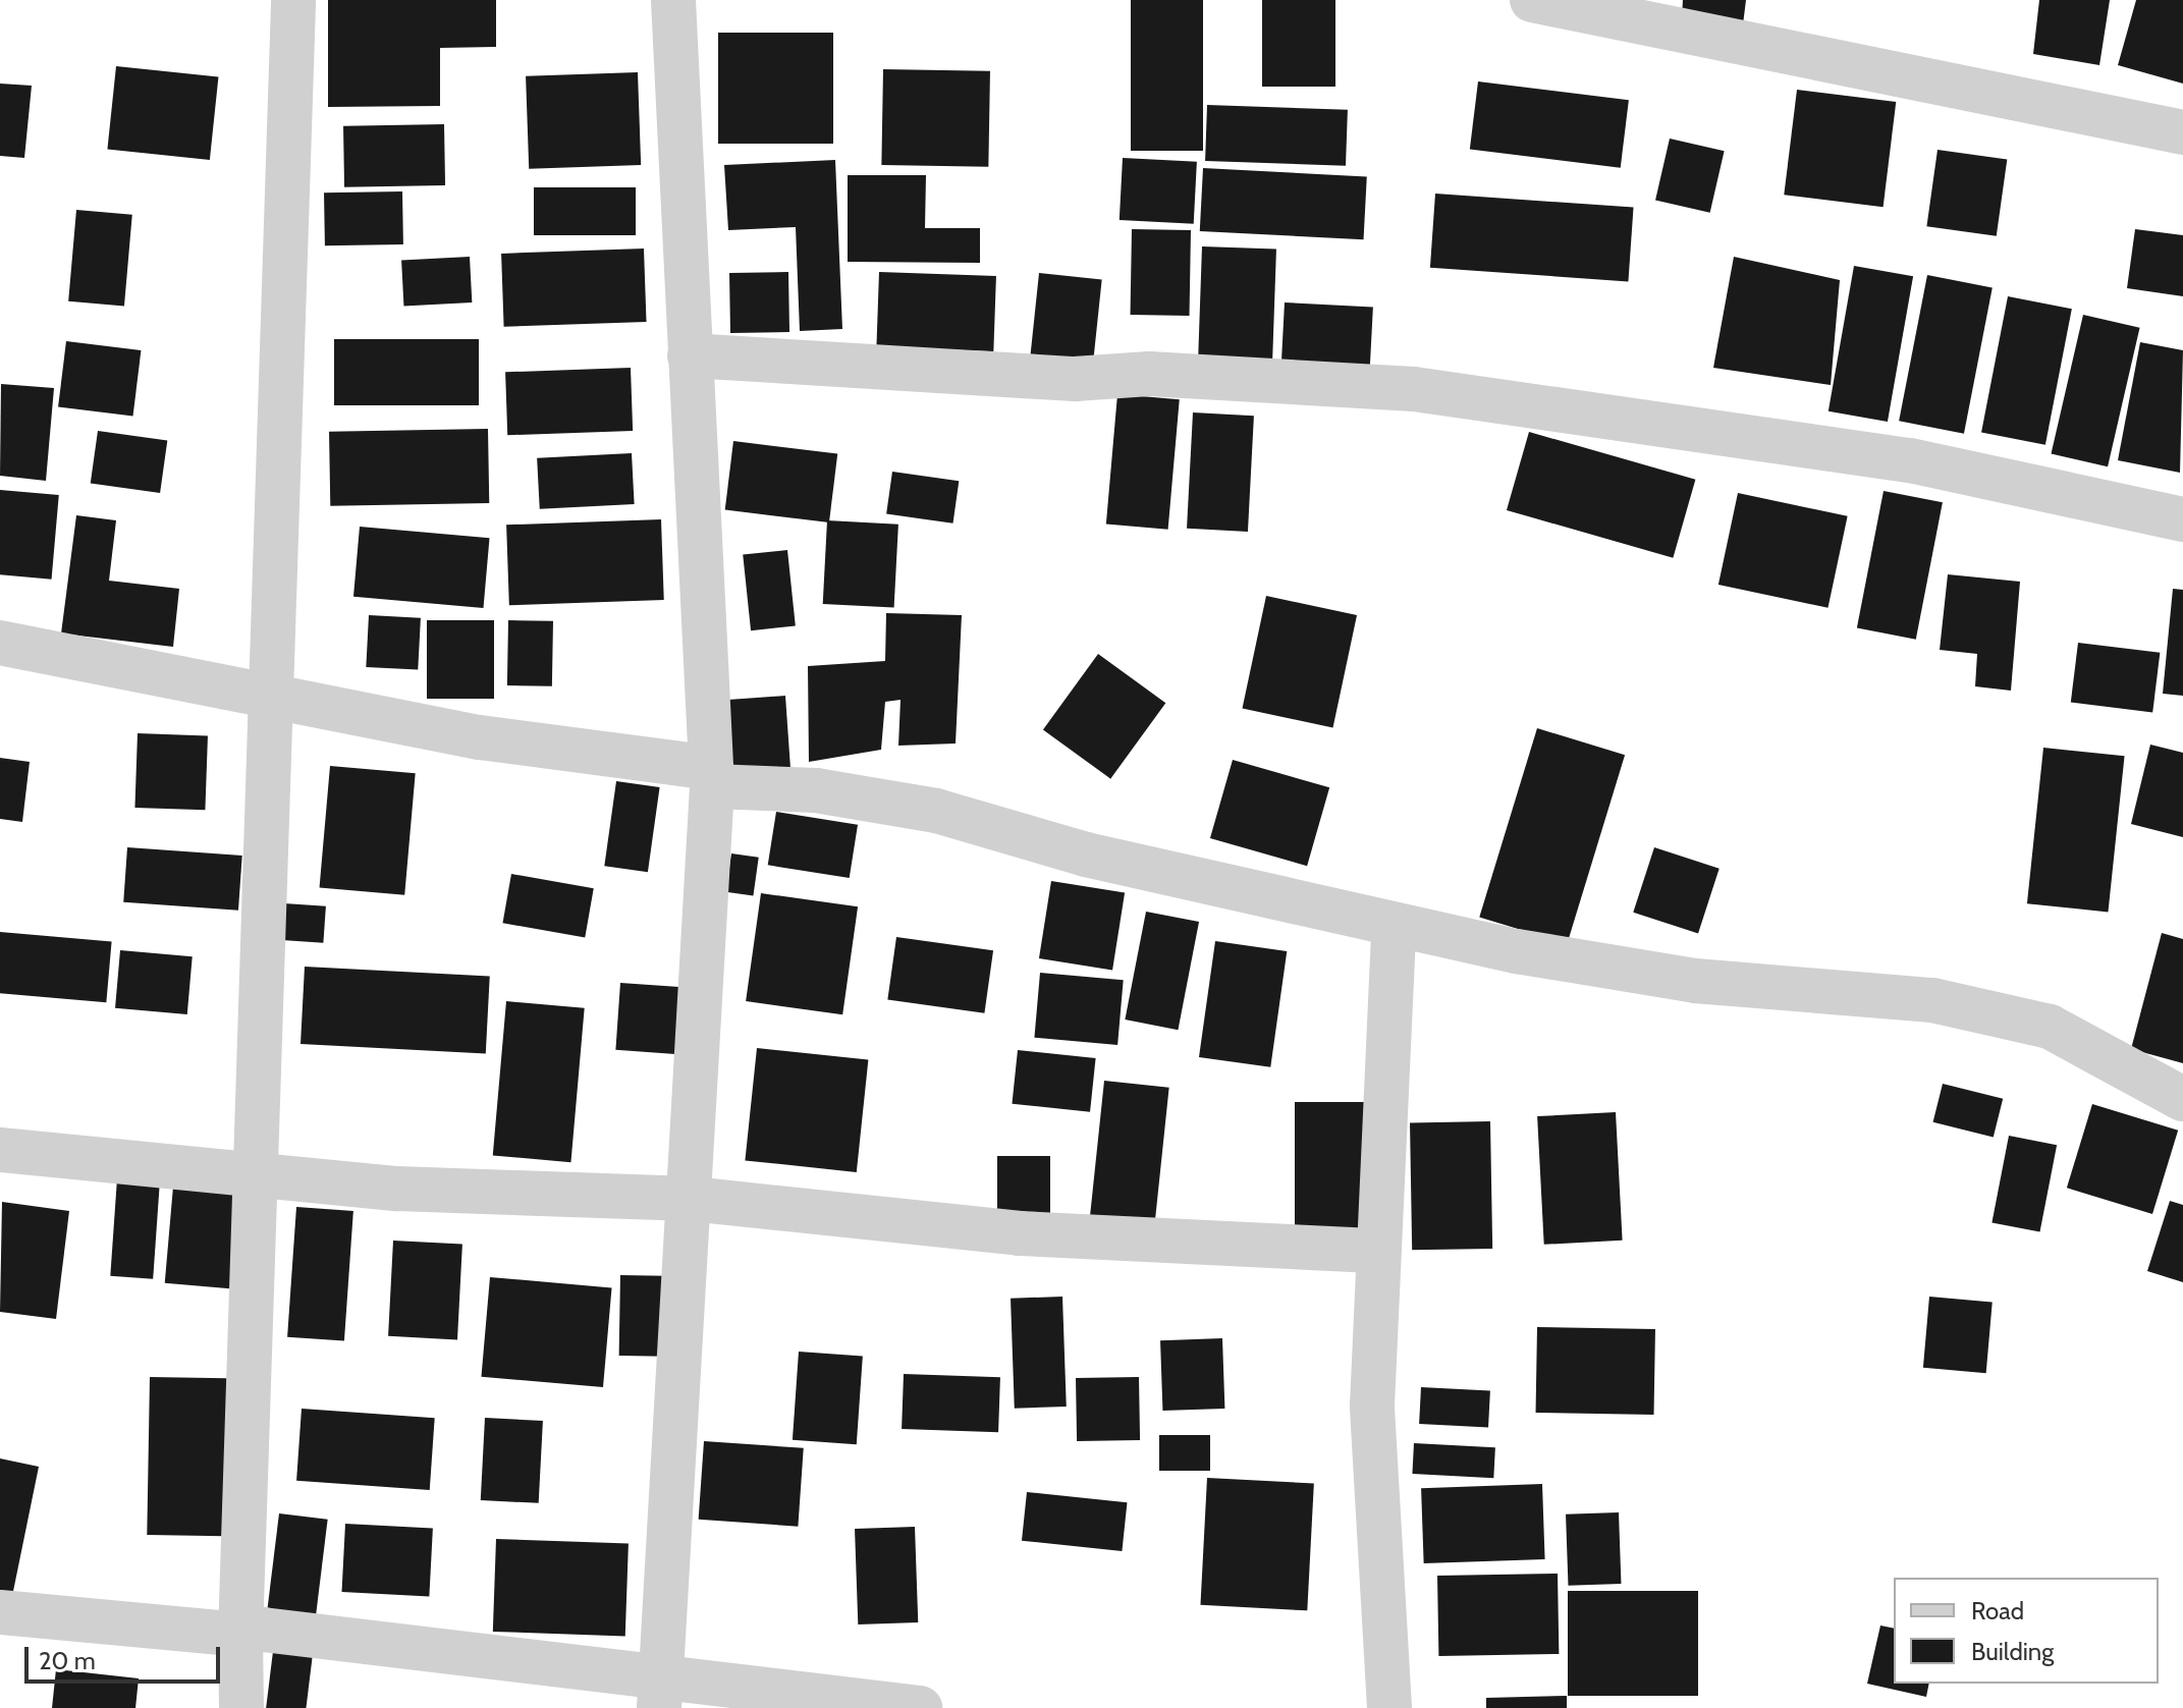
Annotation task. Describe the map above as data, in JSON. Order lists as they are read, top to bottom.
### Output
{
  "legend": ["Road", "Building"],
  "scale_bar": "20 m"
}
